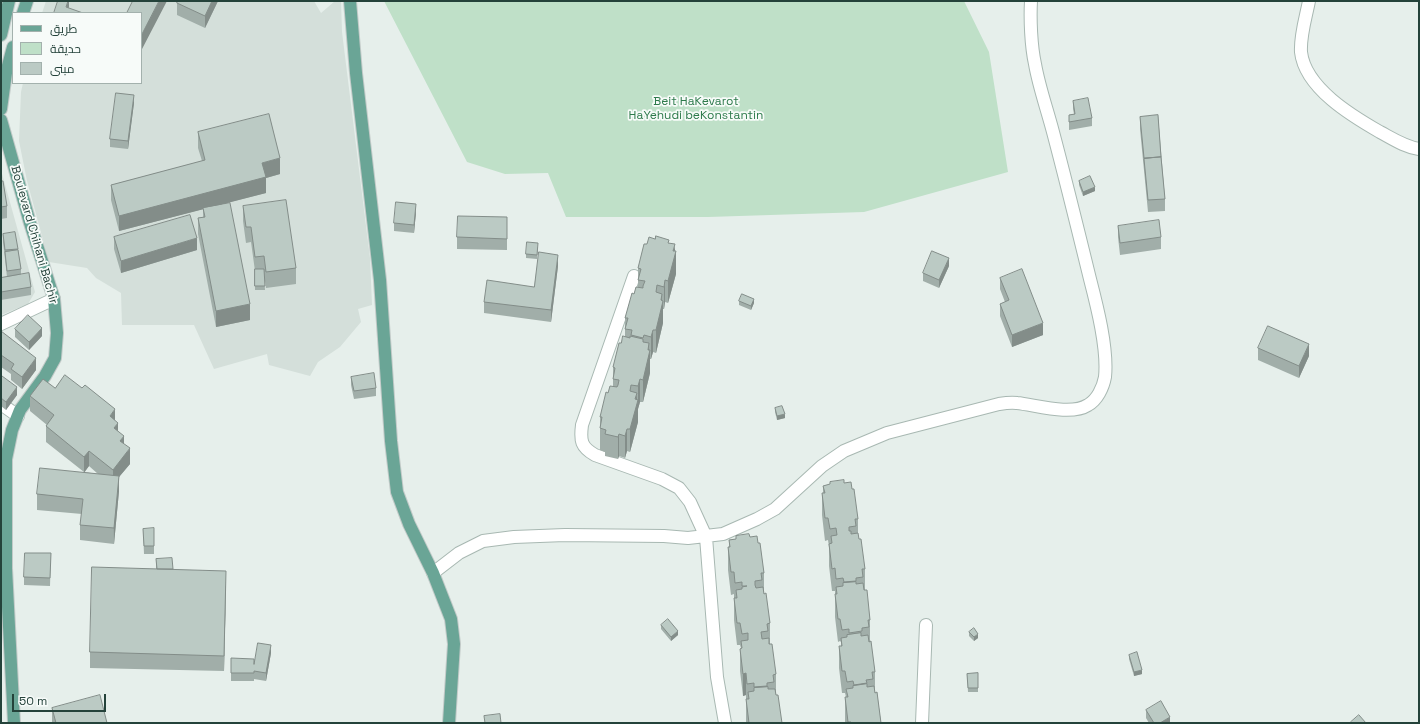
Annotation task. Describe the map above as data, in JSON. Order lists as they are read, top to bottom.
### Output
{
  "streets": {
    "main road": ["Boulevard Chihani Bachir"]
  },
  "parks": ["Beit HaKevarot HaYehudi beKonstantin"],
  "legend": ["طريق", "حديقة", "مبنى"],
  "scale_bar": "50 m"
}
